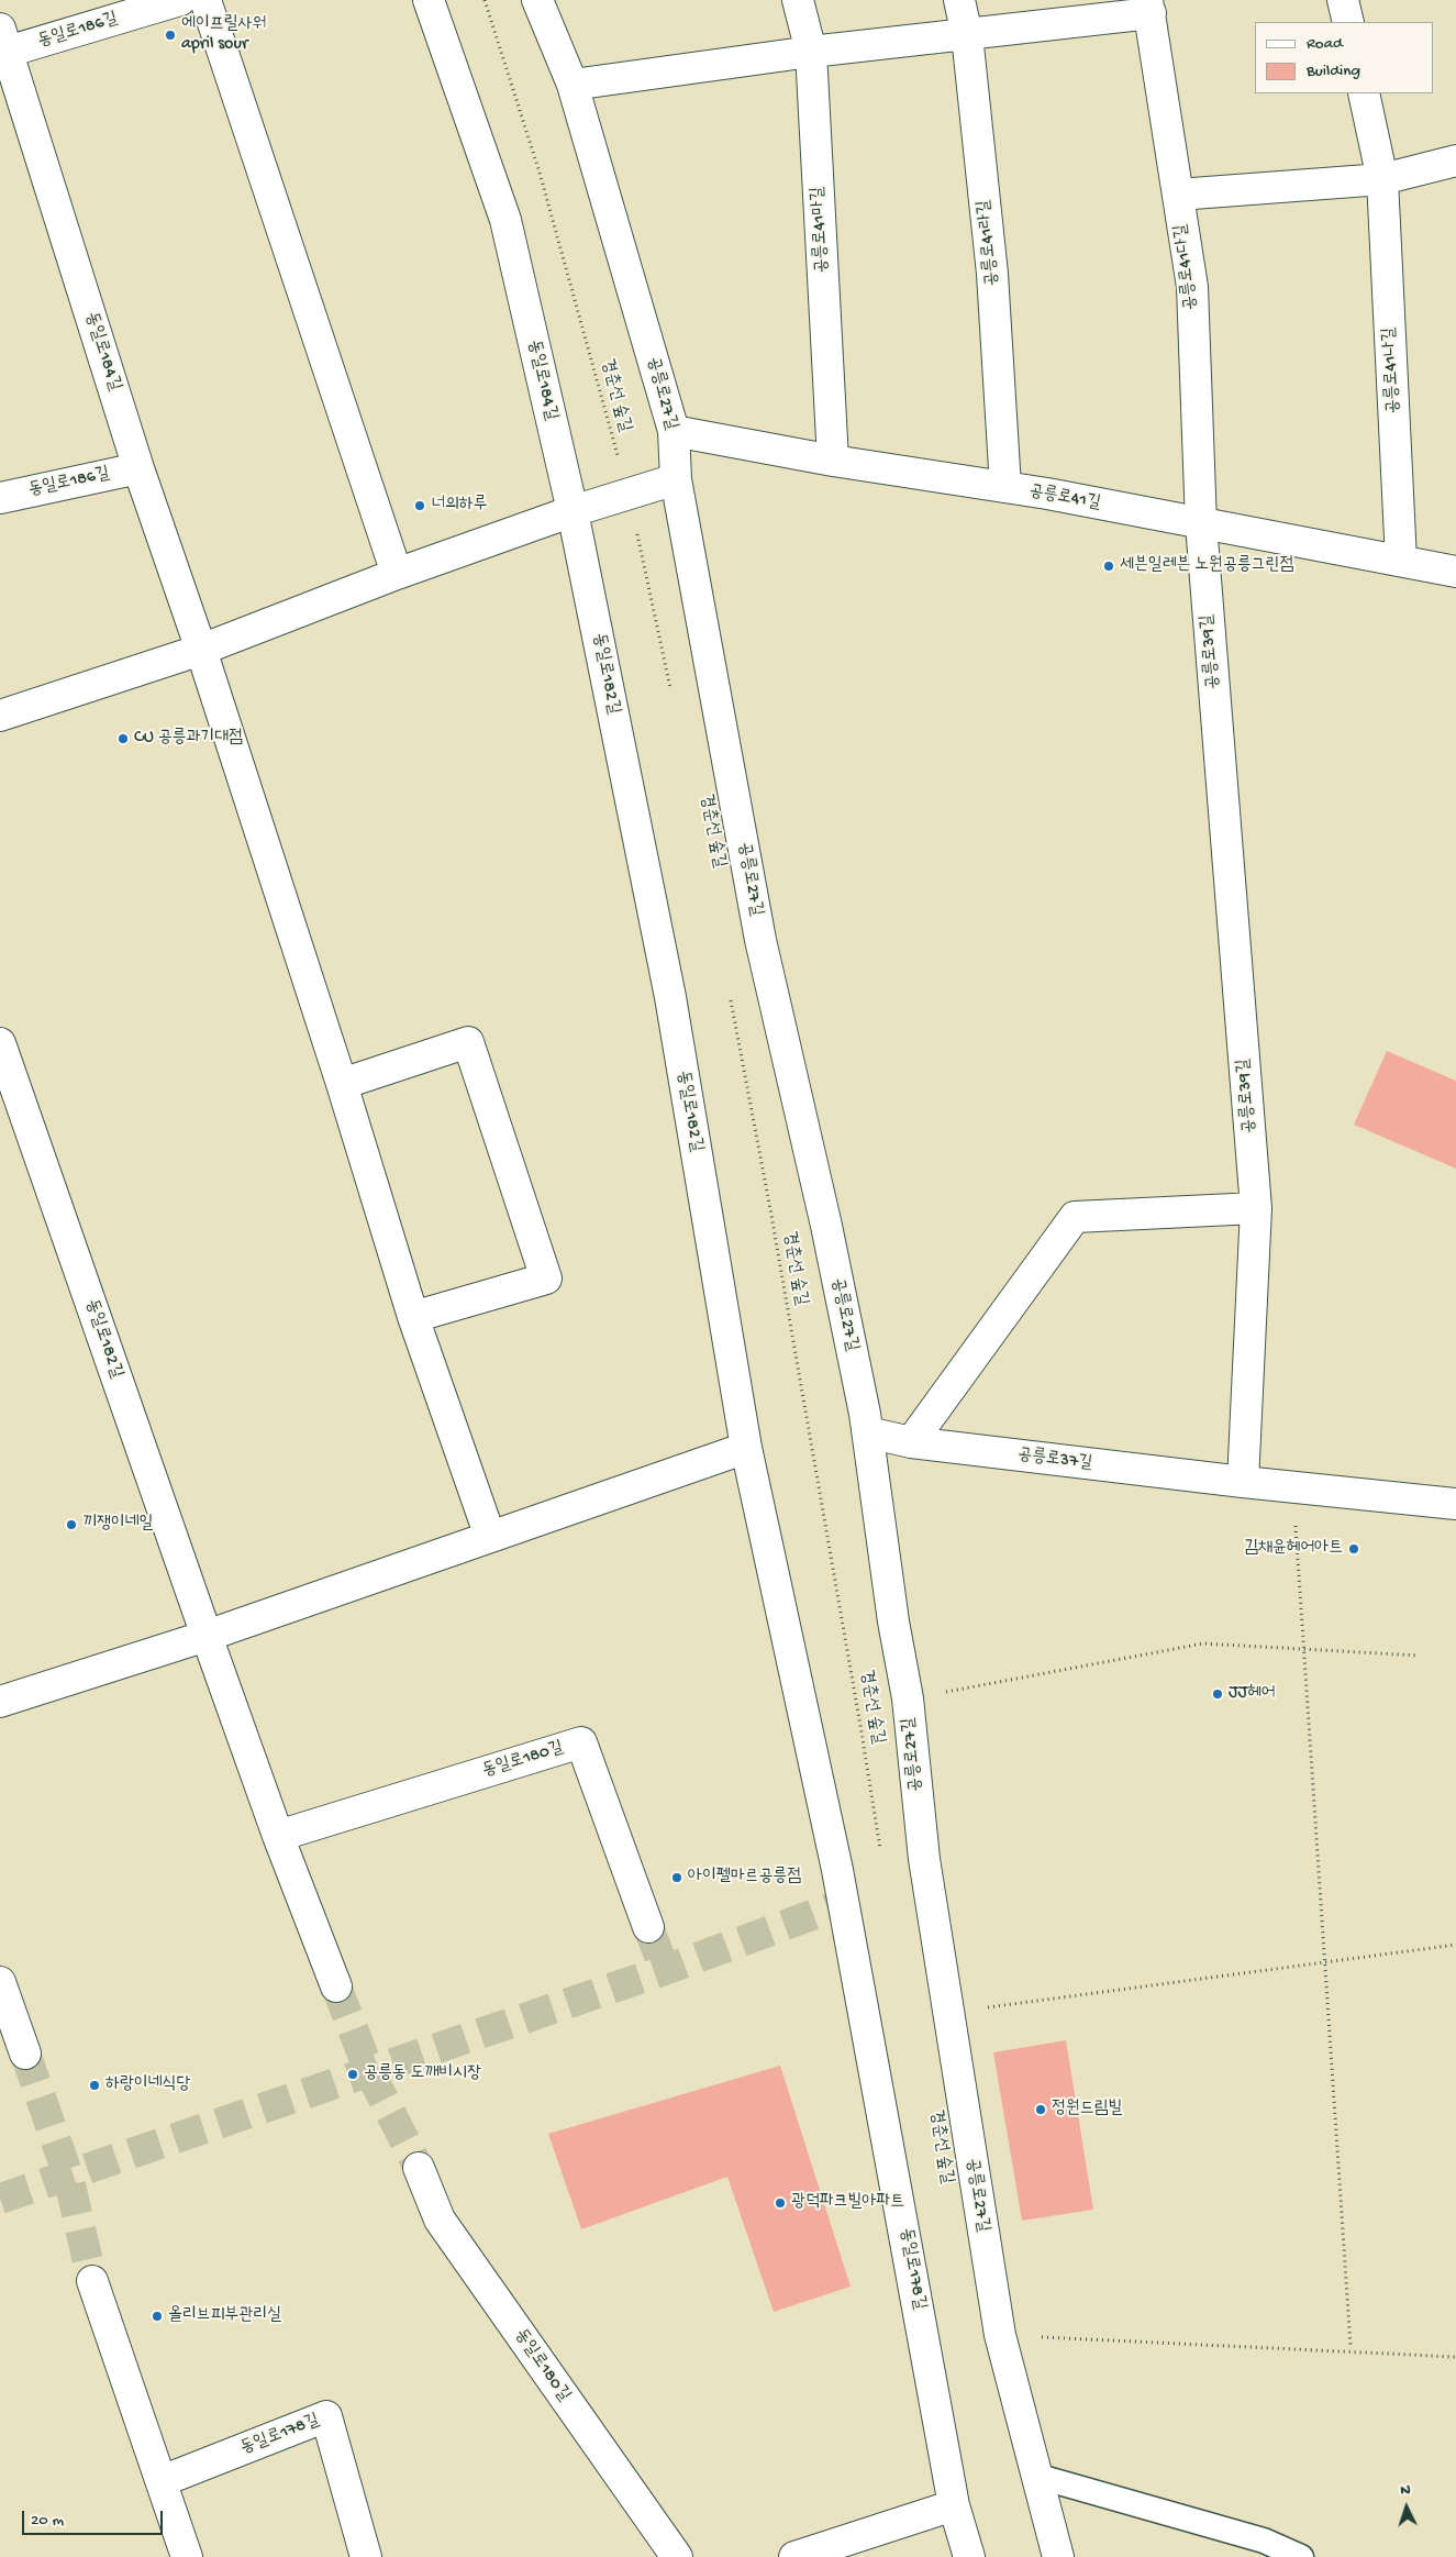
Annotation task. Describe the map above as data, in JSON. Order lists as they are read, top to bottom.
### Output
{
  "streets": {
    "street": [
      "동일로186길",
      "공릉로41마길",
      "공릉로41라길",
      "공릉로41다길",
      "동일로184길",
      "공릉로41나길",
      "공릉로27길",
      "공릉로41길",
      "공릉로39길",
      "동일로182길",
      "공릉로37길",
      "동일로180길",
      "동일로178길"
    ],
    "path": ["경춘선 숲길"]
  },
  "crossings": [
    ["동일로186길", "동일로184길"],
    ["공릉로41마길", "공릉로41다길"],
    ["공릉로41마길", "공릉로41길"],
    ["공릉로41라길", "공릉로41다길"],
    ["공릉로41라길", "공릉로41길"],
    ["공릉로41다길", "공릉로41길"],
    ["공릉로41다길", "공릉로39길"],
    ["동일로184길", "동일로182길"],
    ["공릉로41나길", "공릉로41길"],
    ["공릉로27길", "공릉로41길"],
    ["공릉로27길", "공릉로37길"],
    ["공릉로41길", "공릉로39길"],
    ["동일로182길", "동일로178길"]
  ],
  "places": [
    "에이프릴사워 april sour",
    "너의하루",
    "세븐일레븐 노원공릉그린점",
    "CU 공릉과기대점",
    "끼쟁이네일",
    "김채윤헤어아트",
    "JJ헤어",
    "아이펠마르공릉점",
    "공릉동 도깨비시장",
    "하랑이네식당",
    "정원드림빌",
    "광덕파크빌아파트",
    "올리브피부관리실"
  ],
  "legend": ["Road", "Building"],
  "scale_bar": "20 m",
  "north": "top"
}
